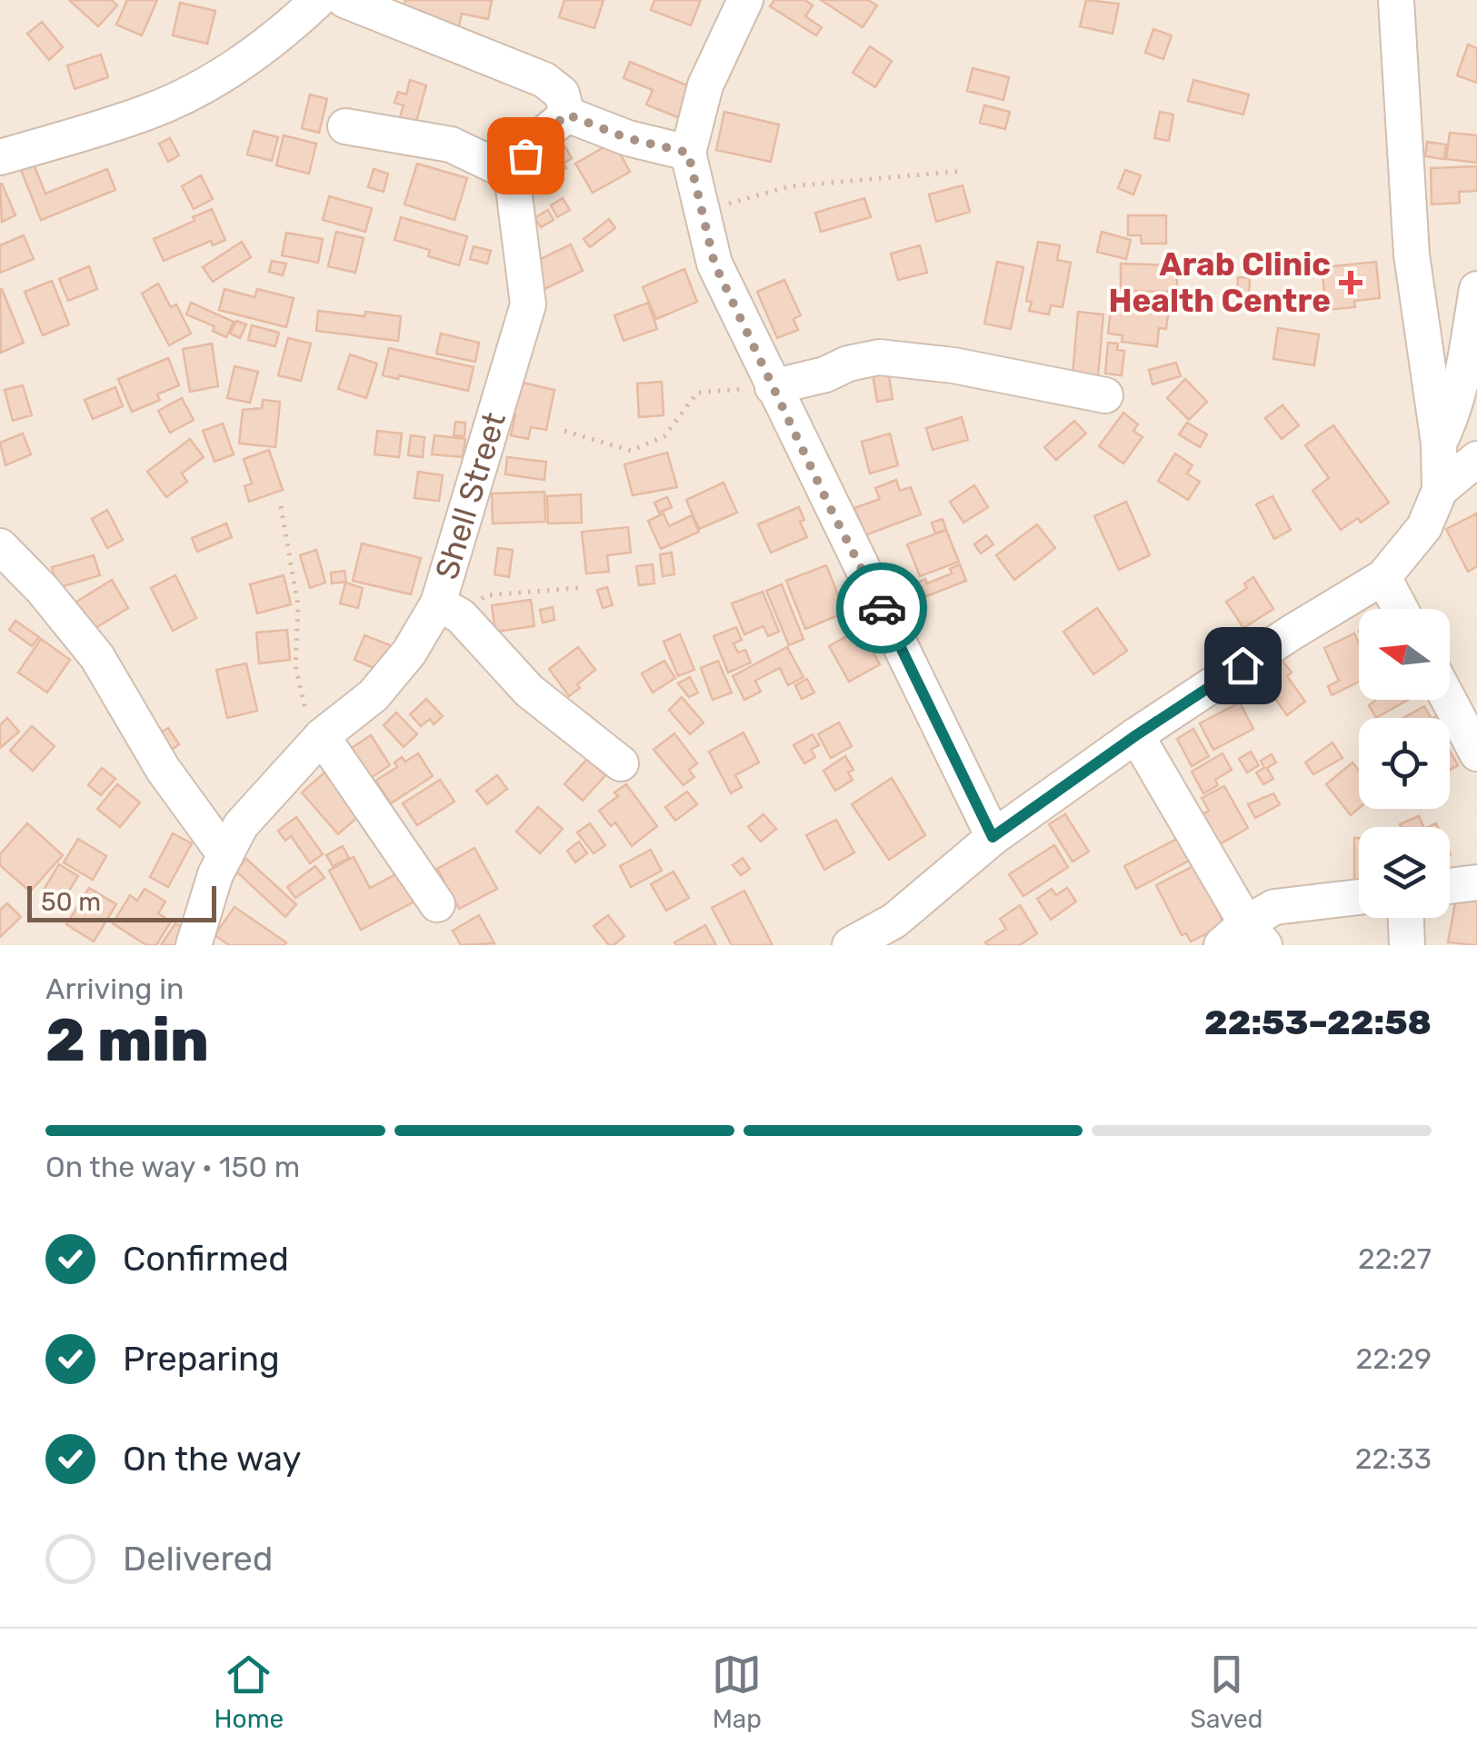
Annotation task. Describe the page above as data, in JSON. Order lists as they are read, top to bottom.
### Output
{
  "streets": {
    "street": ["Shell Street"]
  },
  "places": {
    "health": ["Arab Clinic Health Centre"]
  },
  "scale_bar": "50 m",
  "north": "left",
  "page": {
    "scale": "50 m",
    "heading": ["2 min", "Arriving in", "22:53–22:58"],
    "bar": "On the way · 150 m",
    "list": [
      ["Confirmed", "22:27"],
      ["Preparing", "22:29"],
      ["On the way", "22:33"],
      "Delivered"
    ],
    "tabs": ["Home", "Map", "Saved"]
  }
}
